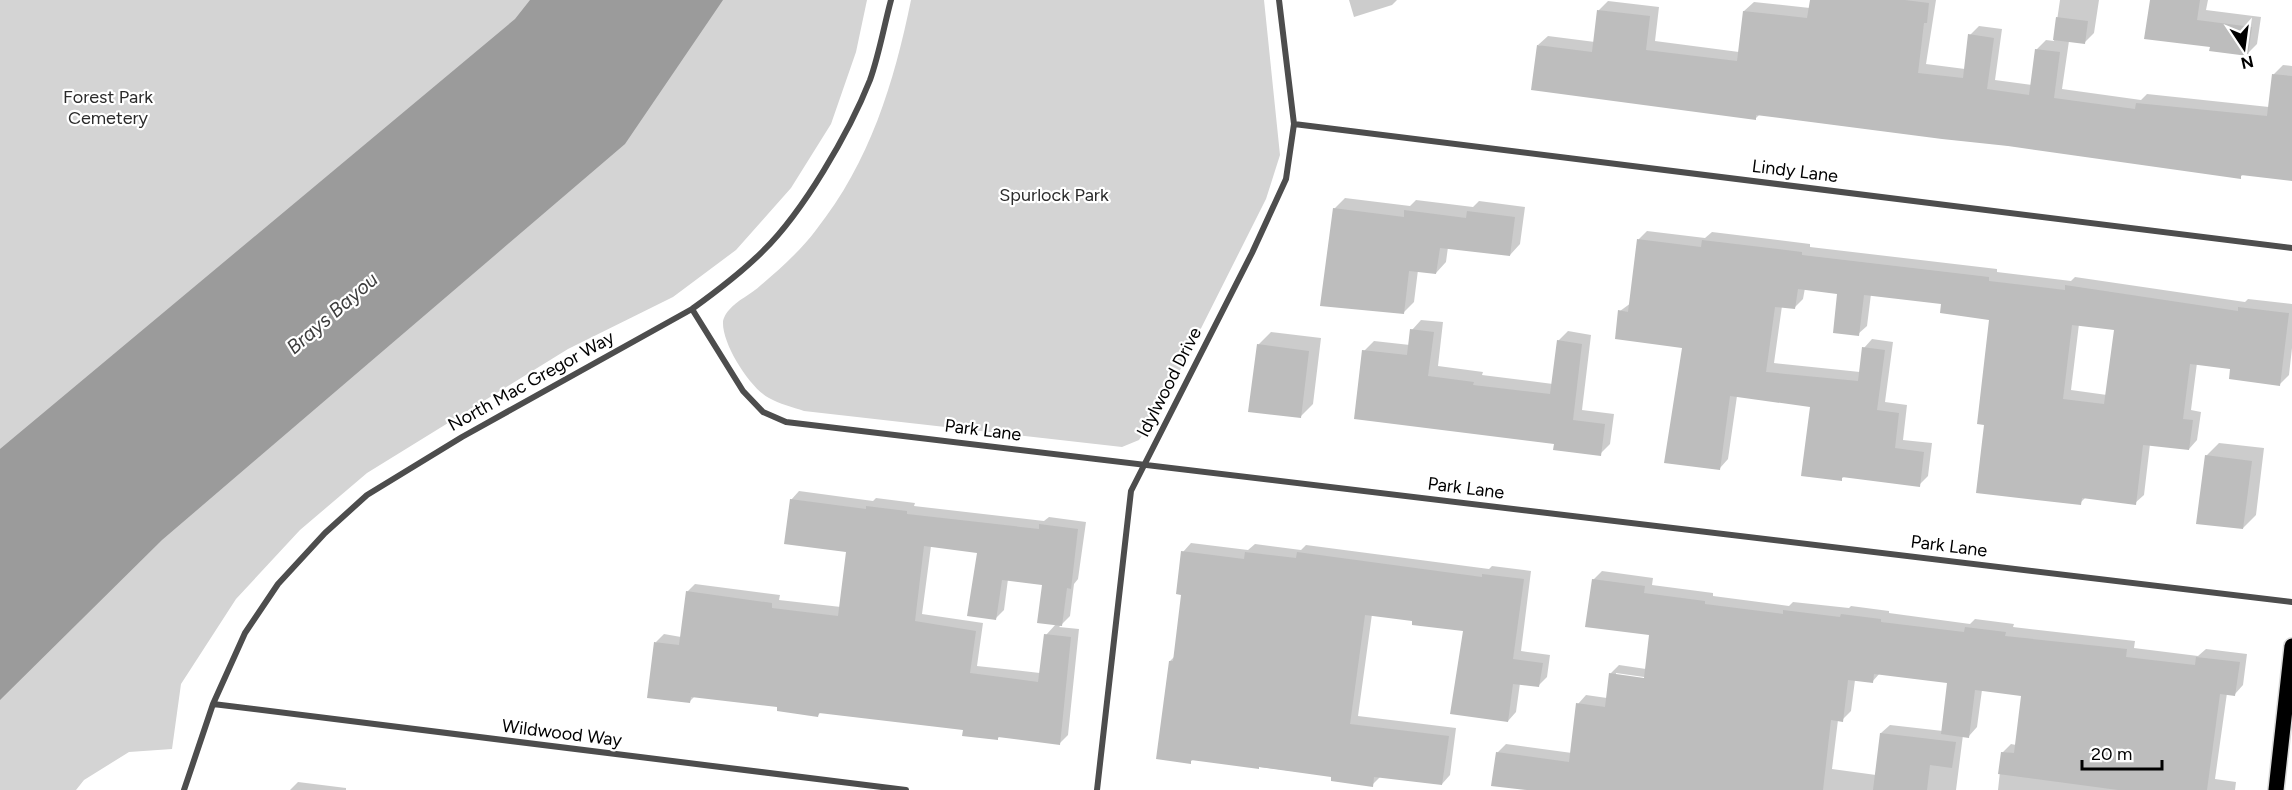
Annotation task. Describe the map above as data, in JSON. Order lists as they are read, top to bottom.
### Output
{
  "streets": {
    "street": [
      "Lindy Lane",
      "North Mac Gregor Way",
      "Idylwood Drive",
      "Park Lane",
      "Wildwood Way"
    ]
  },
  "crossings": [
    ["Lindy Lane", "Idylwood Drive"],
    ["North Mac Gregor Way", "Park Lane"],
    ["North Mac Gregor Way", "Wildwood Way"],
    ["Idylwood Drive", "Park Lane"]
  ],
  "water": ["Brays Bayou"],
  "parks": ["Forest Park Cemetery", "Spurlock Park"],
  "scale_bar": "20 m",
  "north": "bottom"
}
